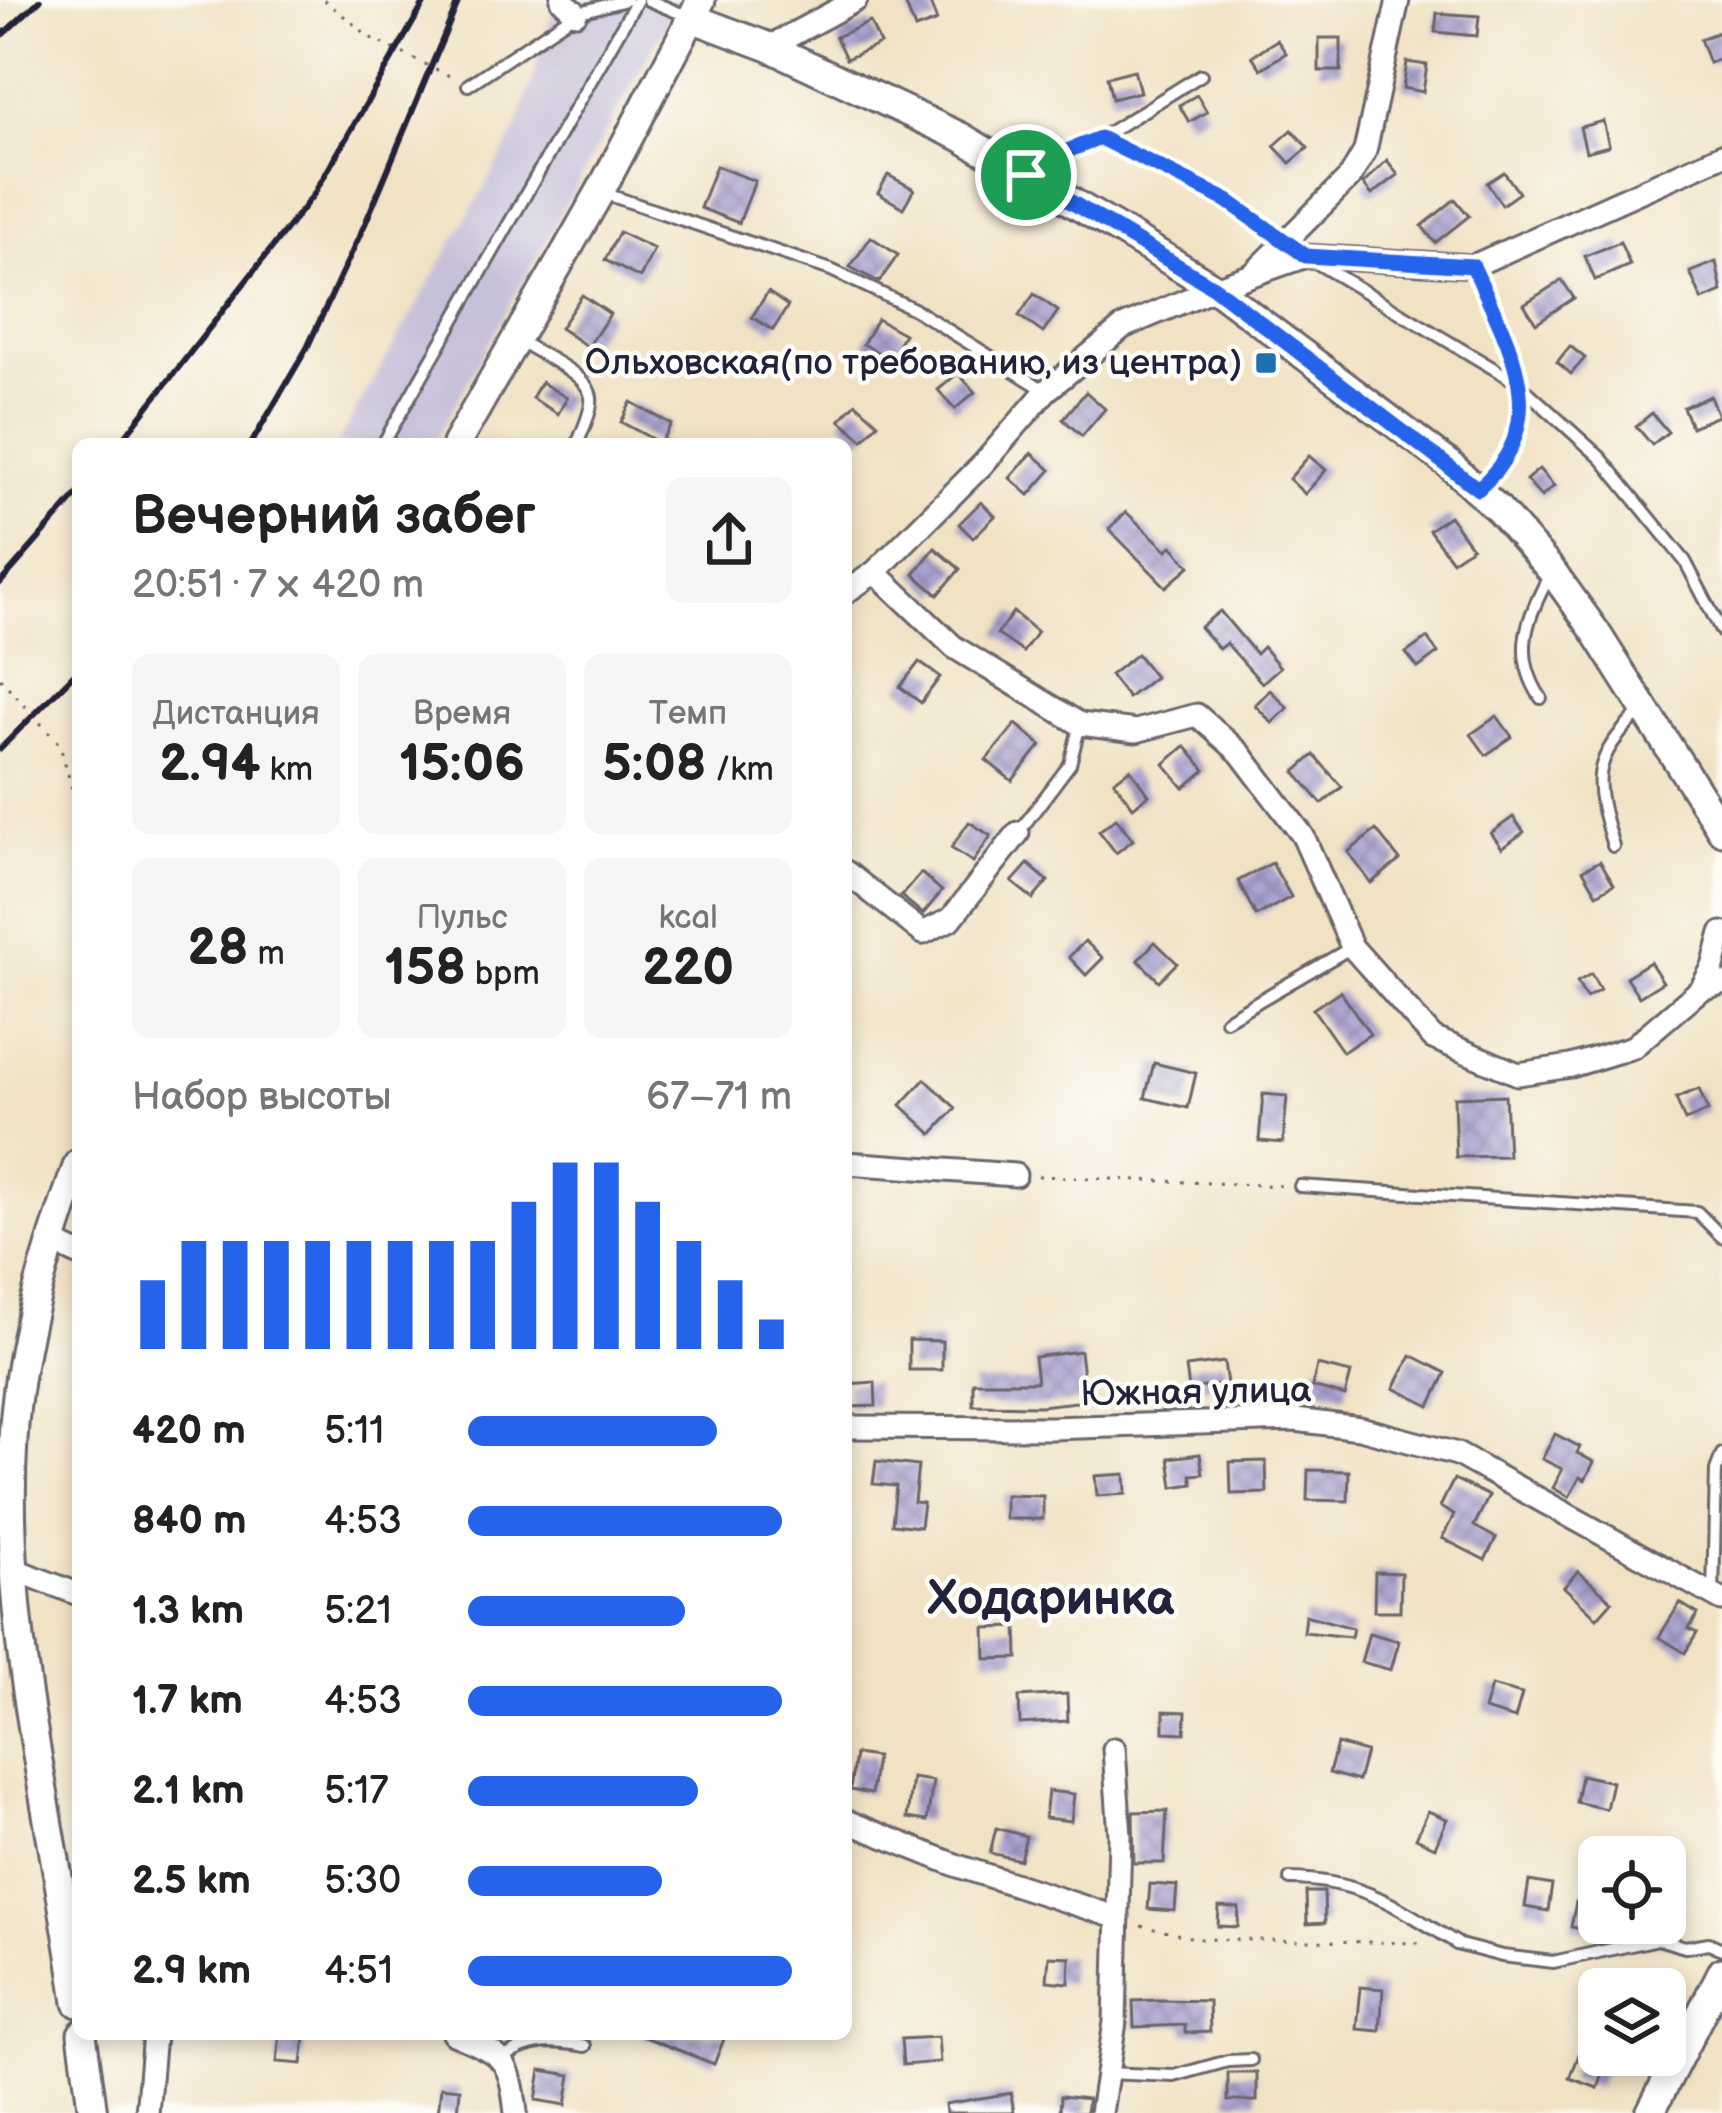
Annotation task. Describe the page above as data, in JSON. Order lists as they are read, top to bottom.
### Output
{
  "streets": {
    "street": ["Южная улица"]
  },
  "districts": ["Ходаринка"],
  "places": {
    "transit": ["Ольховская(по требованию, из центра)"]
  },
  "page": {
    "heading": ["Вечерний забег", "20:51 · 7 × 420 m"],
    "stats": [
      ["Дистанция", "2.94 km"],
      ["Время", "15:06"],
      ["Темп", "5:08 /km"],
      ["28 m"],
      ["Пульс", "158 bpm"],
      ["kcal", "220"]
    ],
    "chart": ["Набор высоты", "67–71 m"],
    "list": [
      {
        "name": "420 m",
        "note": "5:11"
      },
      {
        "name": "840 m",
        "note": "4:53"
      },
      {
        "name": "1.3 km",
        "note": "5:21"
      },
      {
        "name": "1.7 km",
        "note": "4:53"
      },
      {
        "name": "2.1 km",
        "note": "5:17"
      },
      {
        "name": "2.5 km",
        "note": "5:30"
      },
      {
        "name": "2.9 km",
        "note": "4:51"
      }
    ]
  }
}
